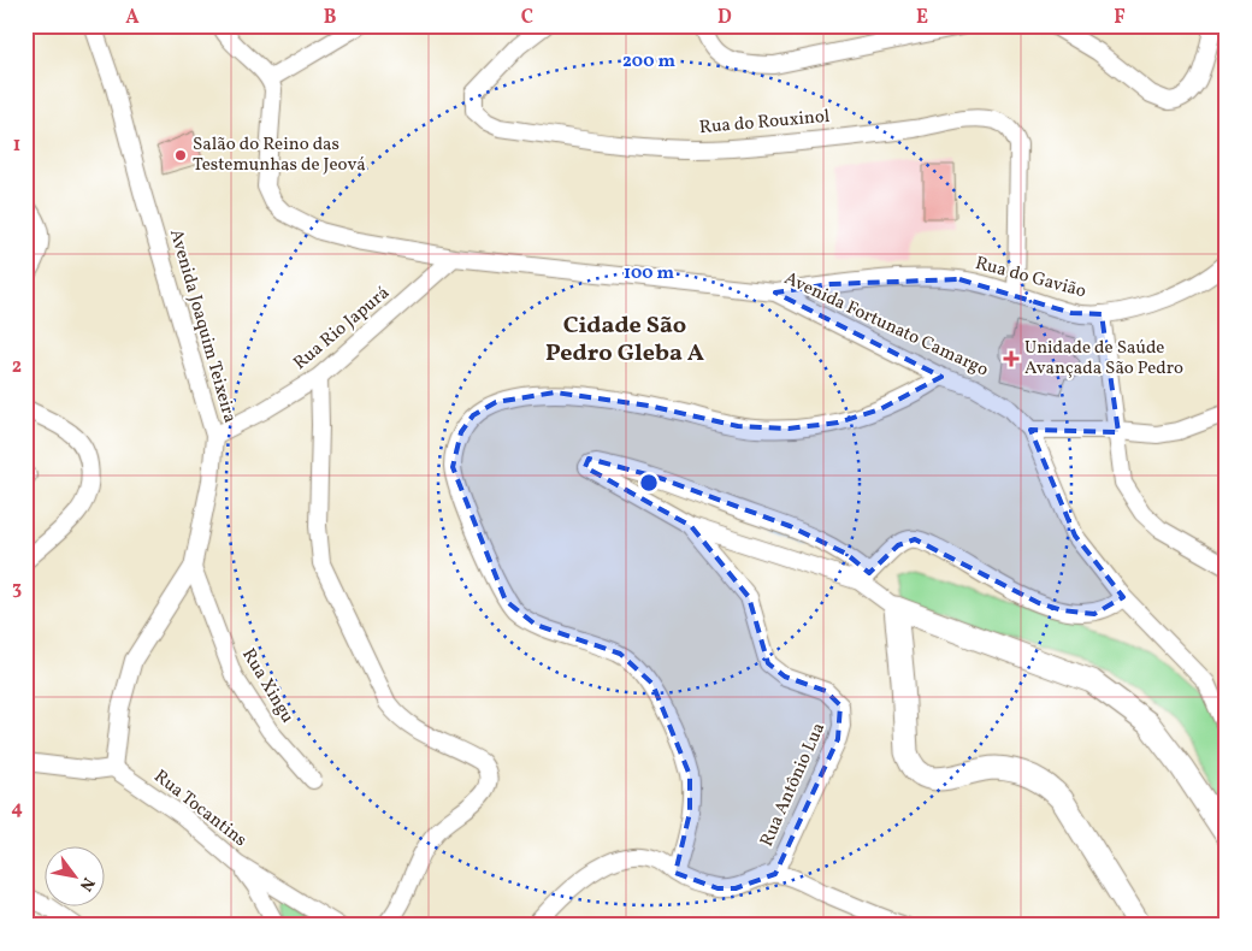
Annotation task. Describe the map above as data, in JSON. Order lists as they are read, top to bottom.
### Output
{
  "streets": {
    "street": [
      "Rua do Rouxinol",
      "Rua do Gavião",
      "Avenida Fortunato Camargo",
      "Avenida Joaquim Teixeira",
      "Rua Rio Japurá",
      "Rua Xingu",
      "Rua Antônio Lua",
      "Rua Tocantins"
    ]
  },
  "crossings": [
    ["Rua do Rouxinol", "Rua do Gavião"],
    ["Rua do Gavião", "Avenida Fortunato Camargo"],
    ["Avenida Fortunato Camargo", "Rua Rio Japurá"],
    ["Avenida Joaquim Teixeira", "Rua Rio Japurá"],
    ["Avenida Joaquim Teixeira", "Rua Xingu"],
    ["Avenida Joaquim Teixeira", "Rua Tocantins"]
  ],
  "districts": ["Cidade São Pedro Gleba A"],
  "places": {
    "other": ["Salão do Reino das Testemunhas de Jeová"],
    "health": ["Unidade de Saúde Avançada São Pedro"]
  },
  "north": "bottom right",
  "grid": {
    "columns": [
      "A",
      "B",
      "C",
      "D",
      "E",
      "F"
    ],
    "rows": [
      "1",
      "2",
      "3",
      "4"
    ]
  },
  "rings": ["200 m", "100 m"]
}
